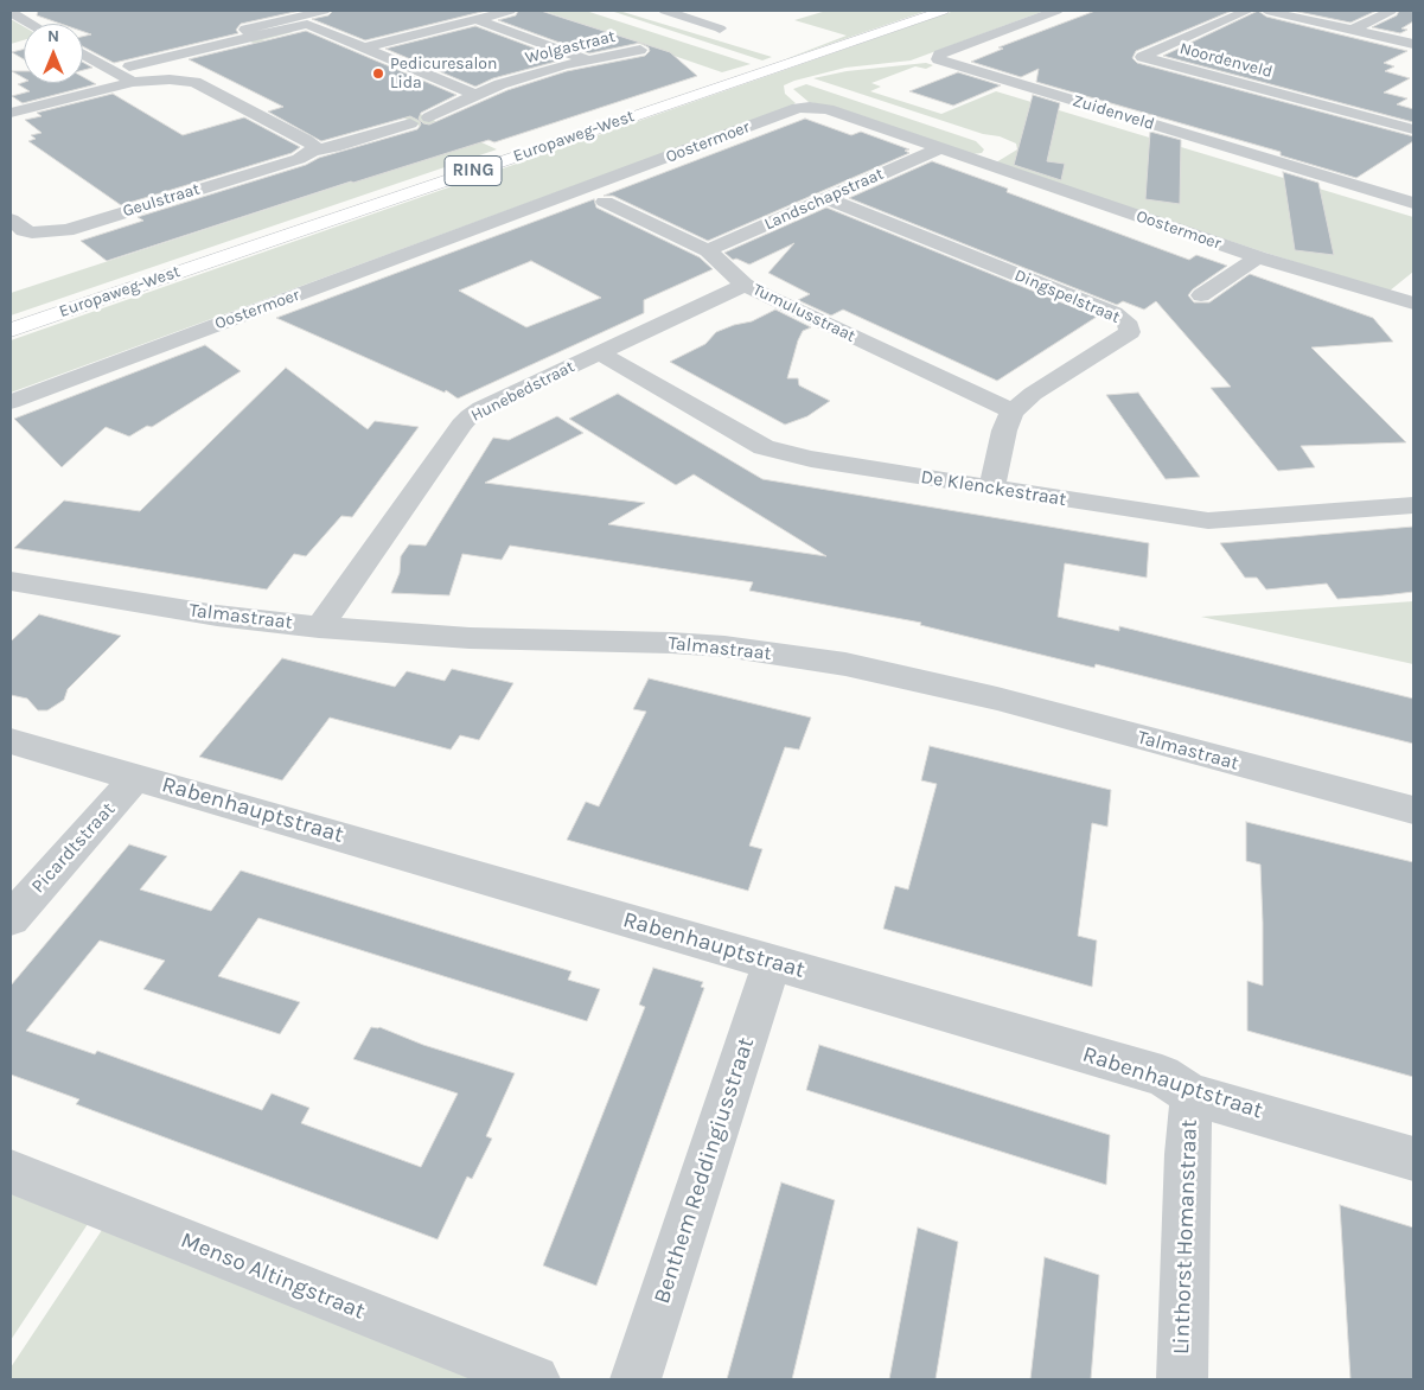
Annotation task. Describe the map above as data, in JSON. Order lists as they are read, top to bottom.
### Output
{
  "streets": {
    "main road": ["Europaweg-West", "RING"],
    "street": [
      "Wolgastraat",
      "Noordenveld",
      "Zuidenveld",
      "Oostermoer",
      "Landschapstraat",
      "Geulstraat",
      "Dingspelstraat",
      "Tumulusstraat",
      "Hunebedstraat",
      "De Klenckestraat",
      "Talmastraat",
      "Rabenhauptstraat",
      "Picardtstraat",
      "Benthem Reddingiusstraat",
      "Linthorst Homanstraat",
      "Menso Altingstraat"
    ]
  },
  "crossings": [
    ["Oostermoer", "Landschapstraat"],
    ["Landschapstraat", "Dingspelstraat"],
    ["Landschapstraat", "Tumulusstraat"],
    ["Dingspelstraat", "Tumulusstraat"],
    ["Dingspelstraat", "De Klenckestraat"],
    ["Tumulusstraat", "Hunebedstraat"],
    ["Hunebedstraat", "De Klenckestraat"],
    ["Hunebedstraat", "Talmastraat"],
    ["Rabenhauptstraat", "Picardtstraat"],
    ["Rabenhauptstraat", "Benthem Reddingiusstraat"],
    ["Rabenhauptstraat", "Linthorst Homanstraat"]
  ],
  "places": ["Pedicuresalon Lida"],
  "north": "top"
}
